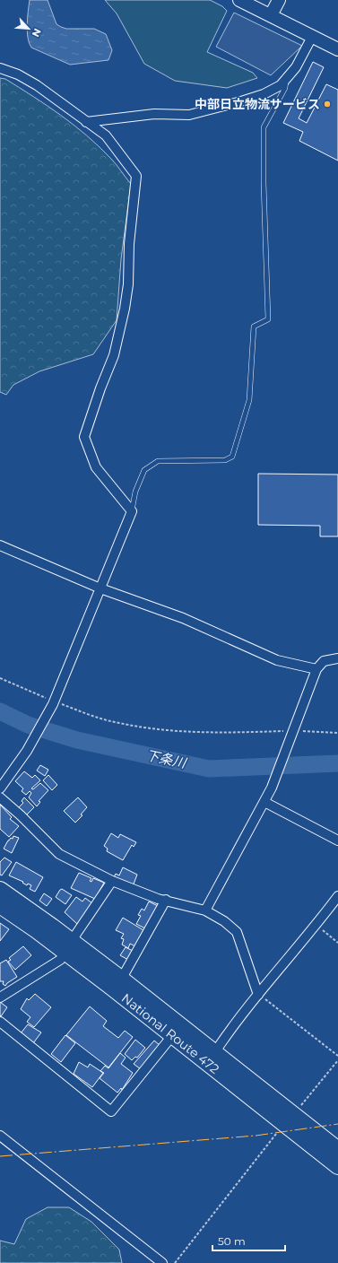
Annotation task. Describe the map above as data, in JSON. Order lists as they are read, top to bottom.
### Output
{
  "streets": {
    "highway": ["National Route 472"]
  },
  "water": ["下条川"],
  "places": ["中部日立物流サービス"],
  "scale_bar": "50 m",
  "north": "bottom right"
}
